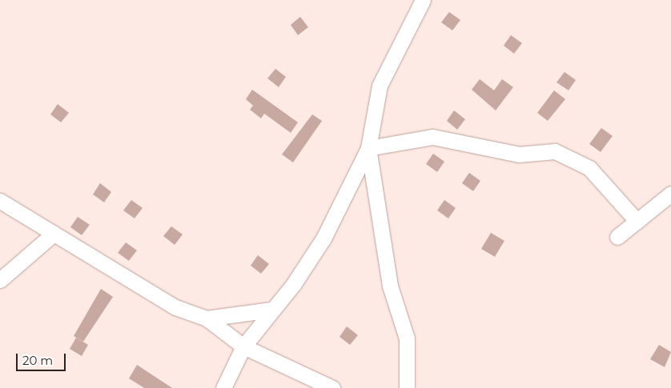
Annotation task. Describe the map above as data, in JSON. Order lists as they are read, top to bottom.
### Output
{
  "scale_bar": "20 m"
}
